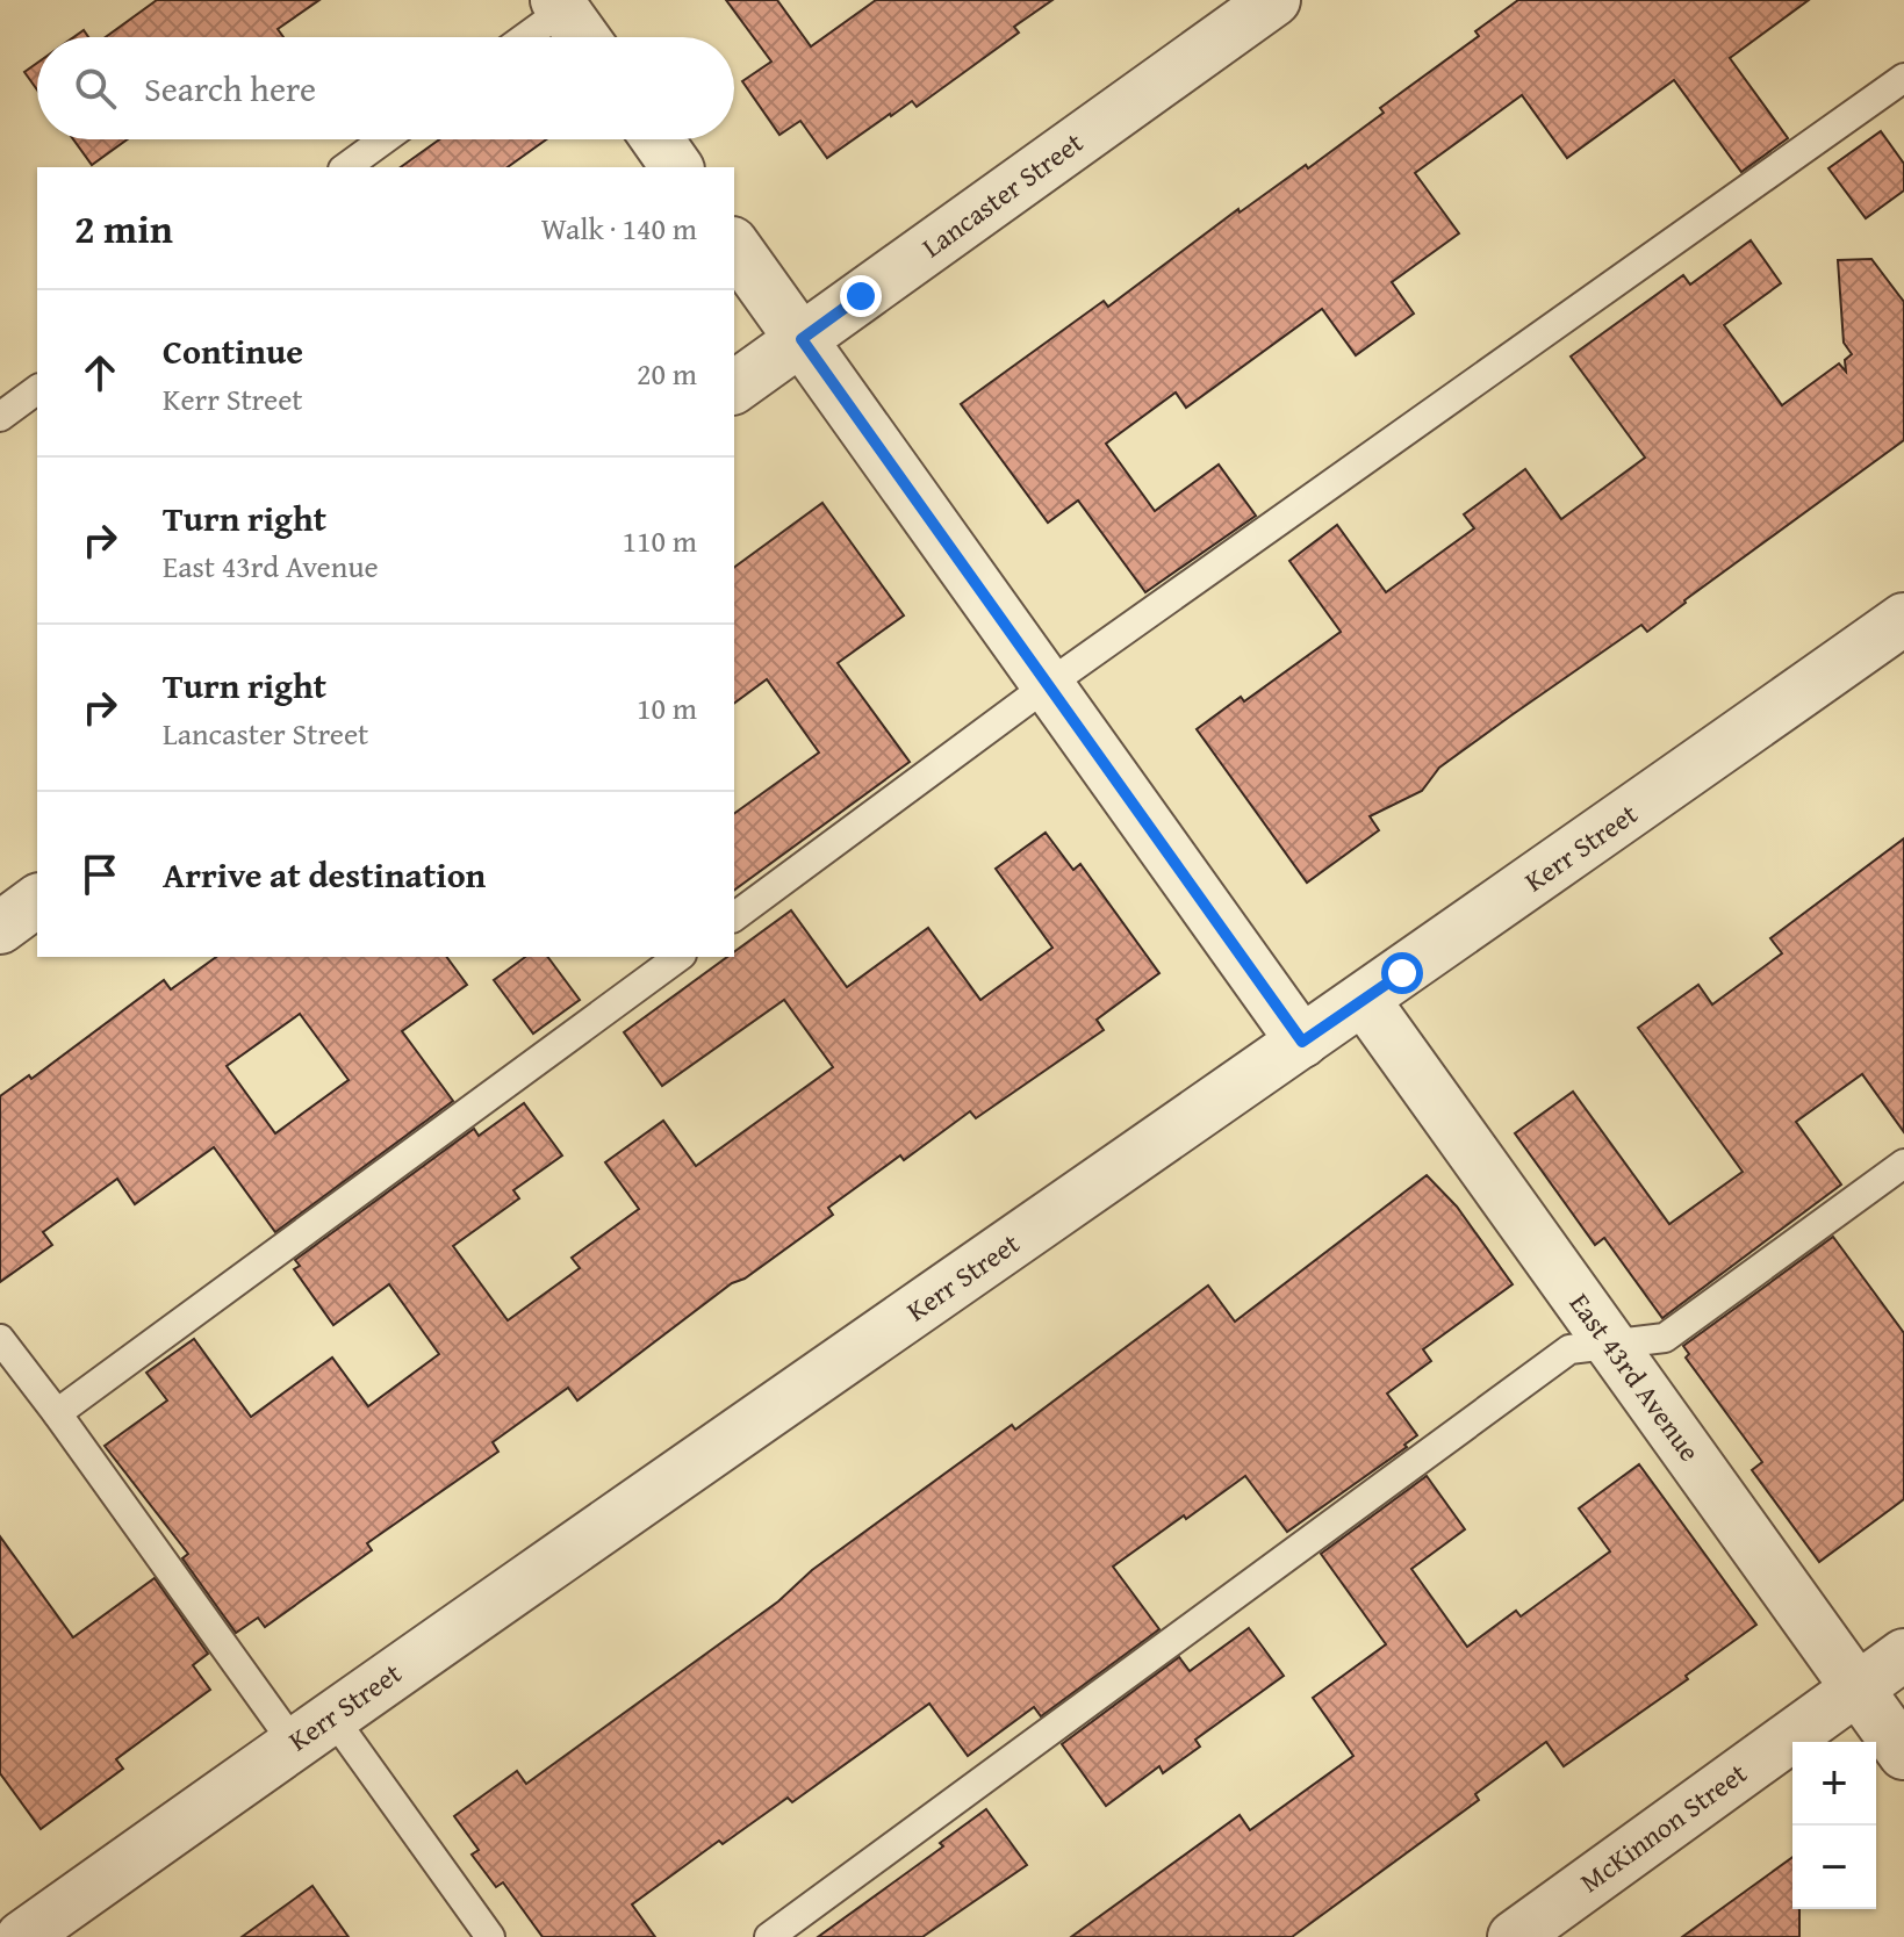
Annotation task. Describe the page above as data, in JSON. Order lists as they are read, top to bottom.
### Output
{
  "streets": {
    "street": [
      "Lancaster Street",
      "Kerr Street",
      "East 43rd Avenue",
      "McKinnon Street"
    ]
  },
  "crossings": [
    ["Kerr Street", "East 43rd Avenue"],
    ["East 43rd Avenue", "McKinnon Street"]
  ],
  "page": {
    "search": "Search here",
    "heading": ["2 min", "Walk · 140 m"],
    "list": [
      ["Continue", "Kerr Street", "20 m"],
      ["Turn right", "East 43rd Avenue", "110 m"],
      ["Turn right", "Lancaster Street", "10 m"],
      "Arrive at destination"
    ],
    "map_buttons": ["+", "−"]
  }
}
